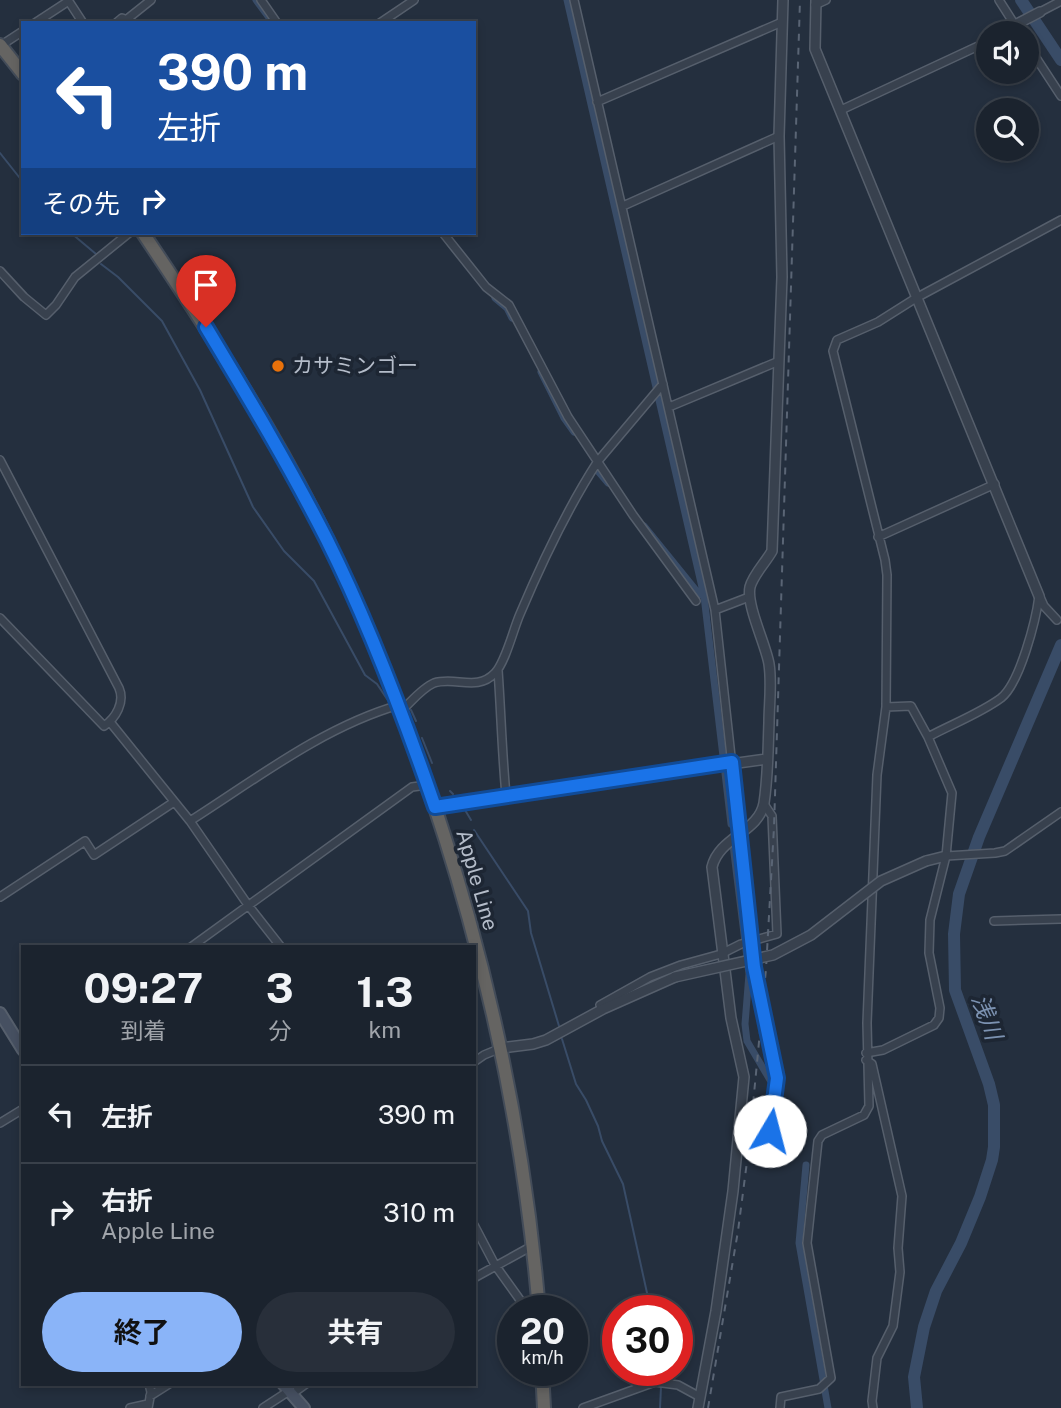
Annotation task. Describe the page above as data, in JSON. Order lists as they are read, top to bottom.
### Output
{
  "streets": {
    "highway": ["Apple Line"]
  },
  "water": ["浅川"],
  "places": ["カサミンゴー"],
  "page": {
    "turn": ["390 m", "左折"],
    "then": "その先",
    "eta": [
      "09:27",
      "到着",
      "3",
      "分",
      "1.3",
      "km"
    ],
    "list": [
      {
        "name": "左折",
        "value": "390 m"
      },
      {
        "name": "右折",
        "note": "Apple Line",
        "value": "310 m"
      }
    ],
    "buttons": ["終了", "共有"],
    "speed": "20 km/h",
    "limit": "30"
  }
}
